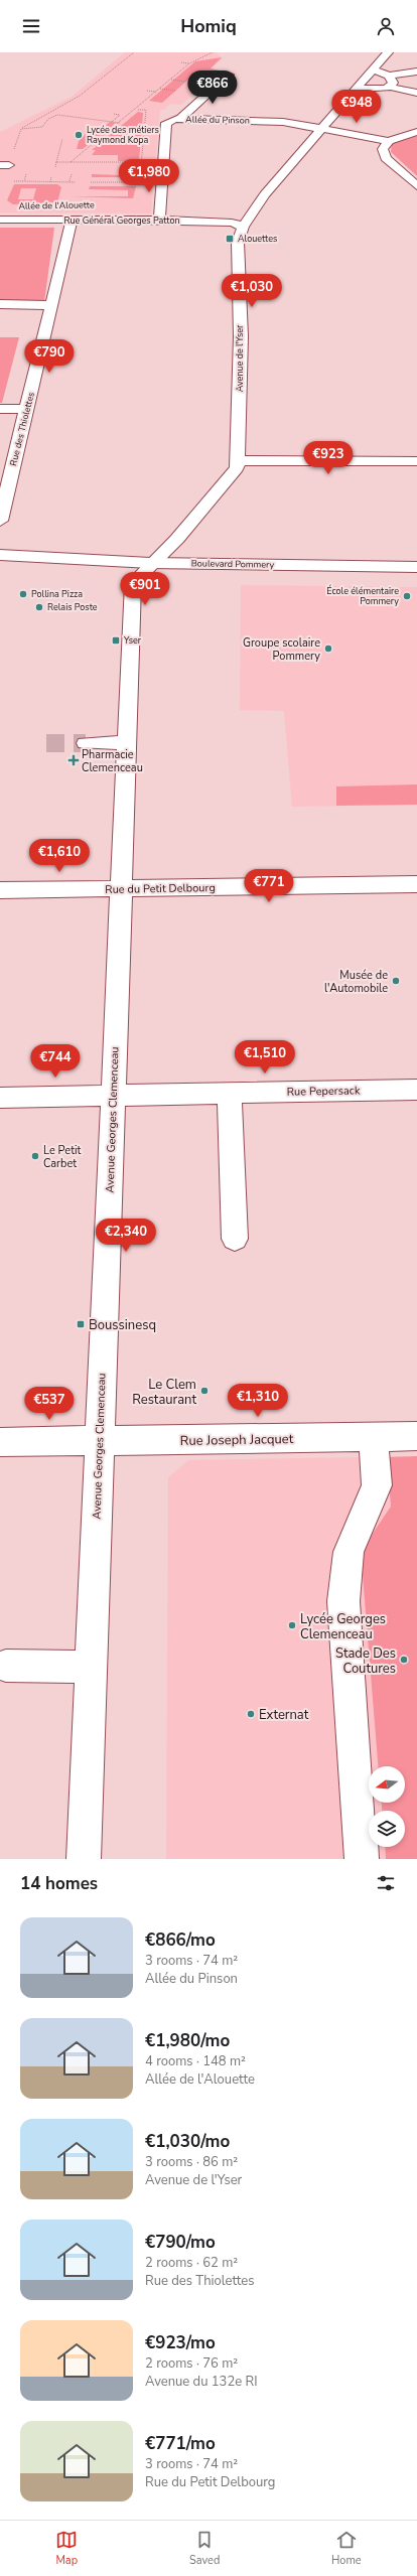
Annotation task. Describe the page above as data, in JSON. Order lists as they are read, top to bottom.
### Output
{
  "streets": {
    "street": [
      "Allée du Pinson",
      "Rue Général Georges Patton",
      "Avenue de l'Yser",
      "Rue des Thiolettes",
      "Boulevard Pommery",
      "Rue du Petit Delbourg",
      "Rue Pepersack",
      "Avenue Georges Clemenceau",
      "Rue Joseph Jacquet"
    ]
  },
  "crossings": [
    ["Allée du Pinson", "Avenue de l'Yser"],
    ["Rue Général Georges Patton", "Avenue de l'Yser"],
    ["Rue Général Georges Patton", "Rue des Thiolettes"],
    ["Avenue de l'Yser", "Boulevard Pommery"],
    ["Avenue de l'Yser", "Avenue Georges Clemenceau"],
    ["Boulevard Pommery", "Avenue Georges Clemenceau"],
    ["Rue du Petit Delbourg", "Avenue Georges Clemenceau"],
    ["Rue Pepersack", "Avenue Georges Clemenceau"],
    ["Avenue Georges Clemenceau", "Rue Joseph Jacquet"]
  ],
  "places": {
    "other": [
      "Lycée des métiers Raymond Kopa",
      "Pollina Pizza",
      "École élémentaire Pommery",
      "Relais Poste",
      "Groupe scolaire Pommery",
      "Musée de l'Automobile",
      "Le Petit Carbet",
      "Le Clem Restaurant",
      "Lycée Georges Clemenceau",
      "Stade Des Coutures",
      "Externat"
    ],
    "transit": ["Alouettes", "Yser", "Boussinesq"],
    "health": ["Pharmacie Clemenceau"]
  },
  "north": "left",
  "page": {
    "header": "Homiq",
    "price": [
      "€866",
      "€948",
      "€1,980",
      "€1,030",
      "€790",
      "€923",
      "€901",
      "€1,610",
      "€771",
      "€1,510",
      "€744",
      "€2,340",
      "€1,310",
      "€537"
    ],
    "heading": "14 homes",
    "list": [
      {
        "name": "€866/mo",
        "note": "3 rooms · 74 m² · Allée du Pinson"
      },
      {
        "name": "€1,980/mo",
        "note": "4 rooms · 148 m² · Allée de l'Alouette"
      },
      {
        "name": "€1,030/mo",
        "note": "3 rooms · 86 m² · Avenue de l'Yser"
      },
      {
        "name": "€790/mo",
        "note": "2 rooms · 62 m² · Rue des Thiolettes"
      },
      {
        "name": "€923/mo",
        "note": "2 rooms · 76 m² · Avenue du 132e RI"
      },
      {
        "name": "€771/mo",
        "note": "3 rooms · 74 m² · Rue du Petit Delbourg"
      }
    ],
    "tabs": ["Map", "Saved", "Home"]
  }
}
